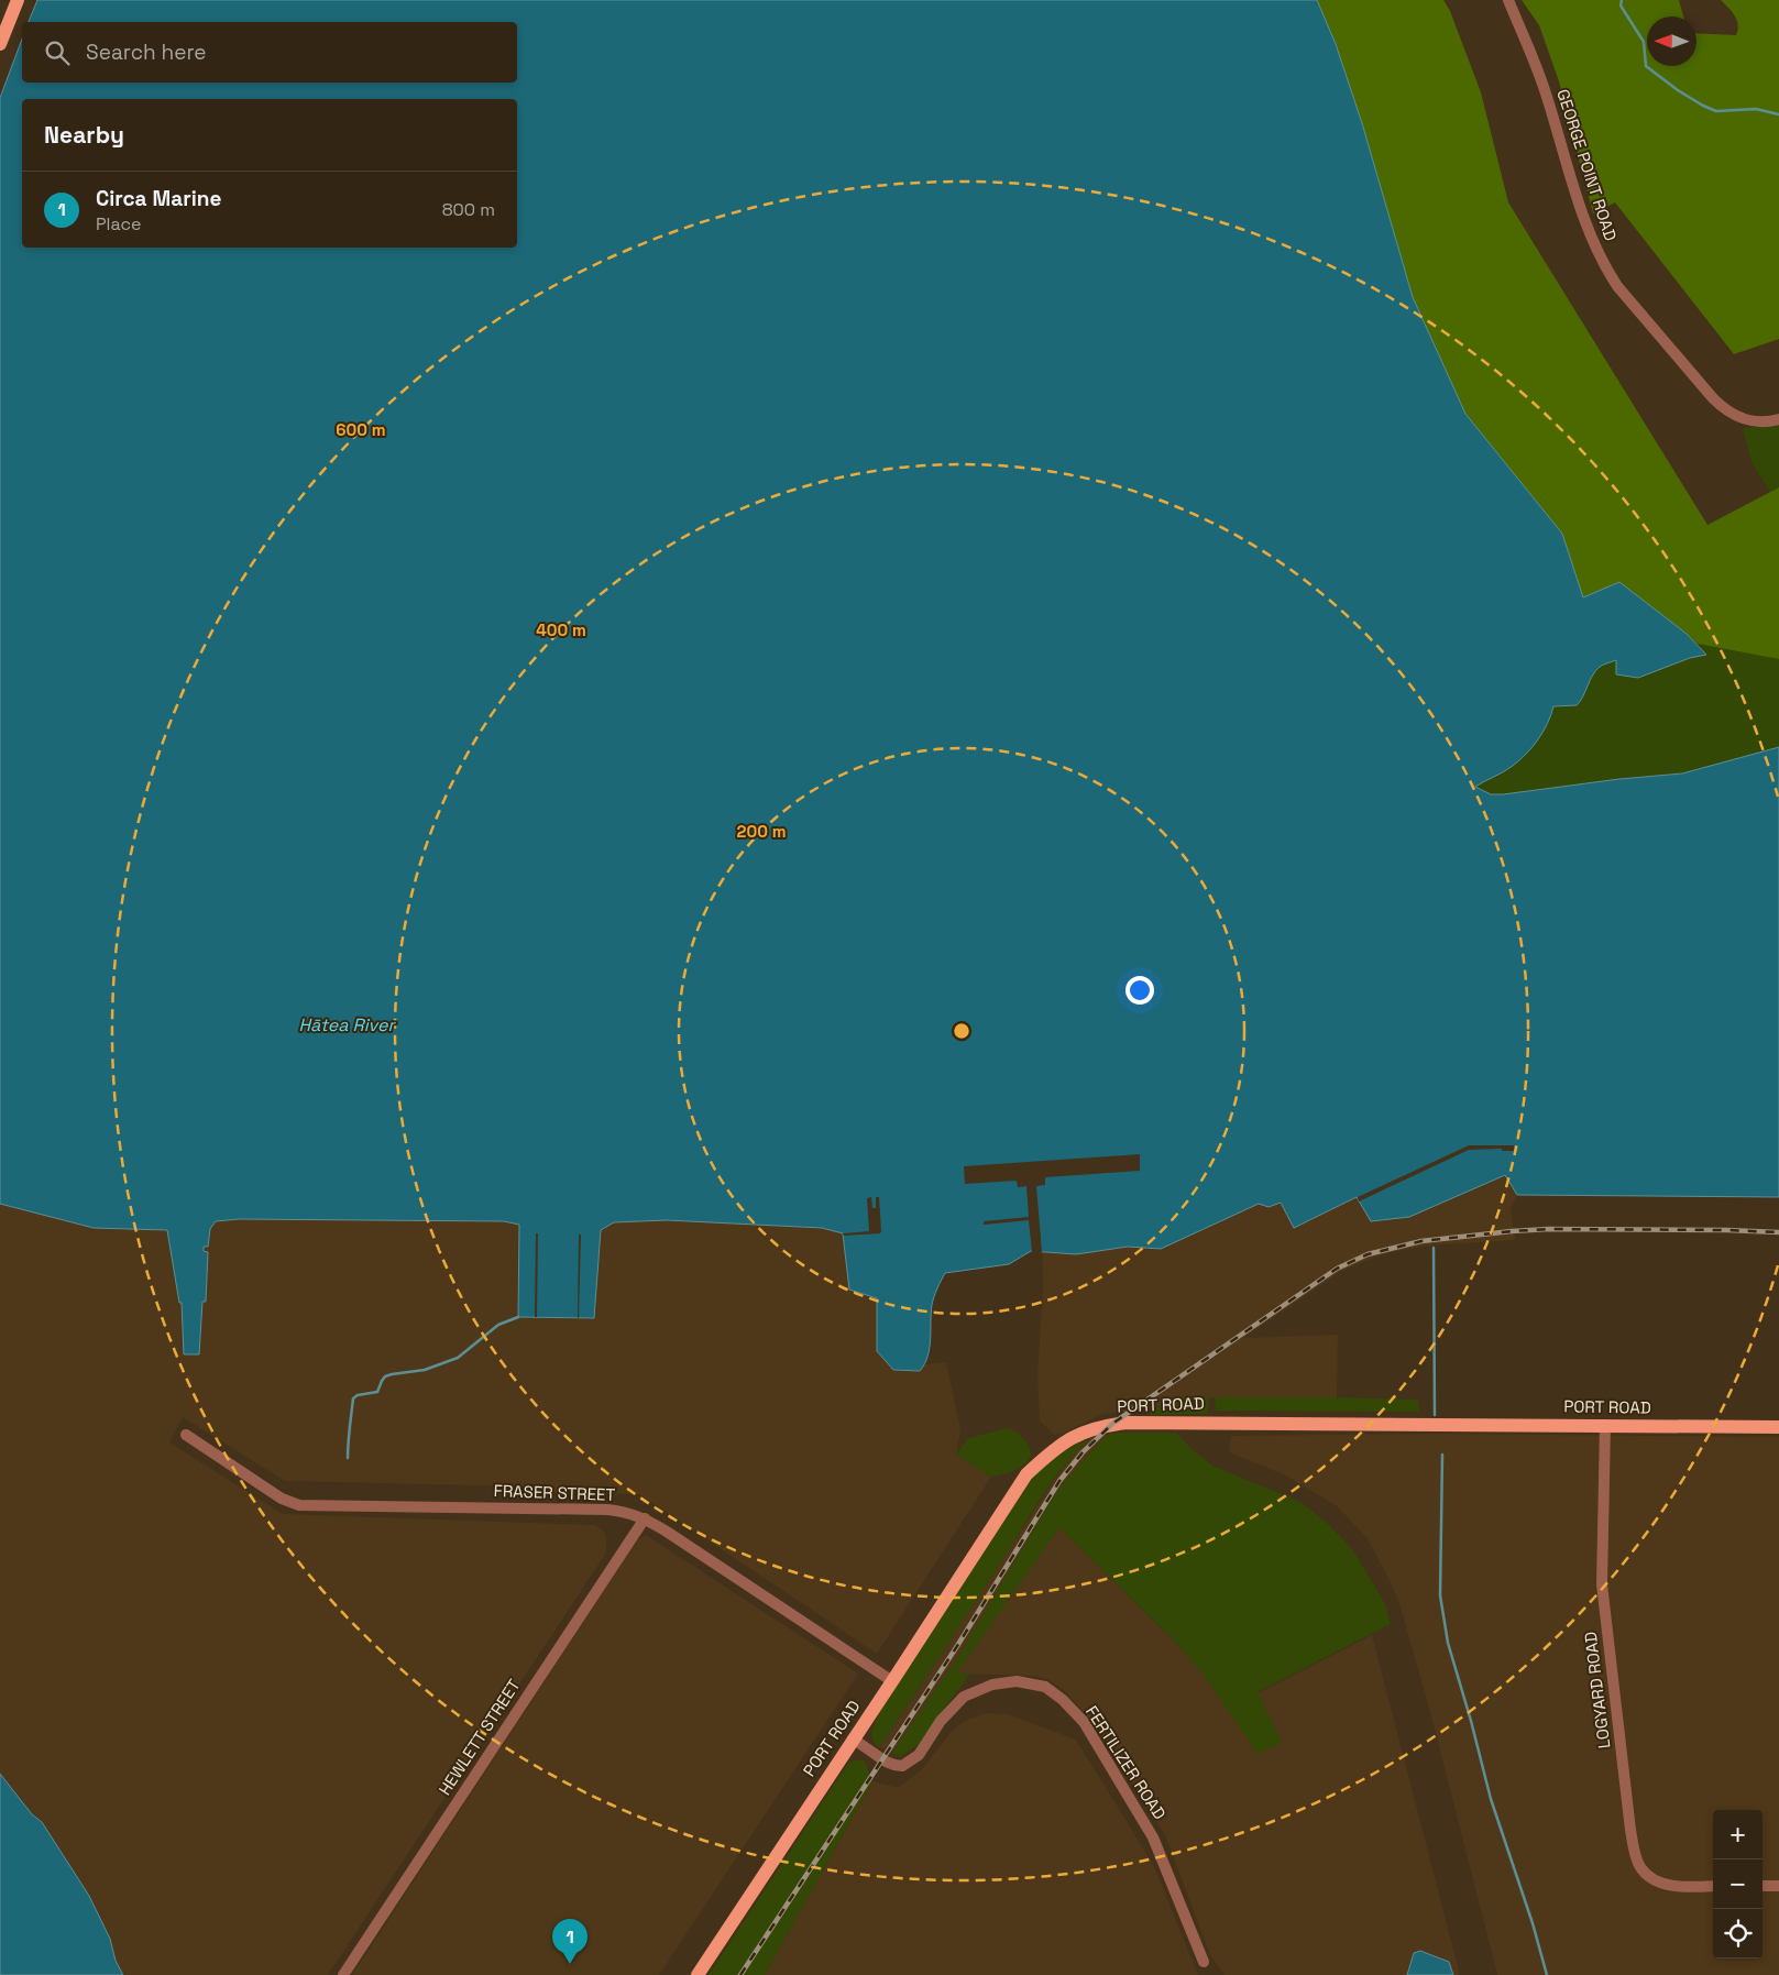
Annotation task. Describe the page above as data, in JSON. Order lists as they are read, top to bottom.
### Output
{
  "streets": {
    "main road": ["PORT ROAD"],
    "street": [
      "GEORGE POINT ROAD",
      "FRASER STREET",
      "LOGYARD ROAD",
      "HEWLETT STREET",
      "FERTILIZER ROAD"
    ]
  },
  "crossings": [
    ["PORT ROAD", "FRASER STREET"],
    ["PORT ROAD", "LOGYARD ROAD"],
    ["PORT ROAD", "FERTILIZER ROAD"],
    ["FRASER STREET", "HEWLETT STREET"]
  ],
  "water": ["Hātea River"],
  "north": "left",
  "page": {
    "search": "Search here",
    "heading": "Nearby",
    "list": [
      {
        "mark": "1",
        "name": "Circa Marine",
        "note": "Place",
        "value": "800 m"
      }
    ],
    "map_buttons": ["+", "−"],
    "pins": "1"
  },
  "rings": ["600 m", "400 m", "200 m"]
}
